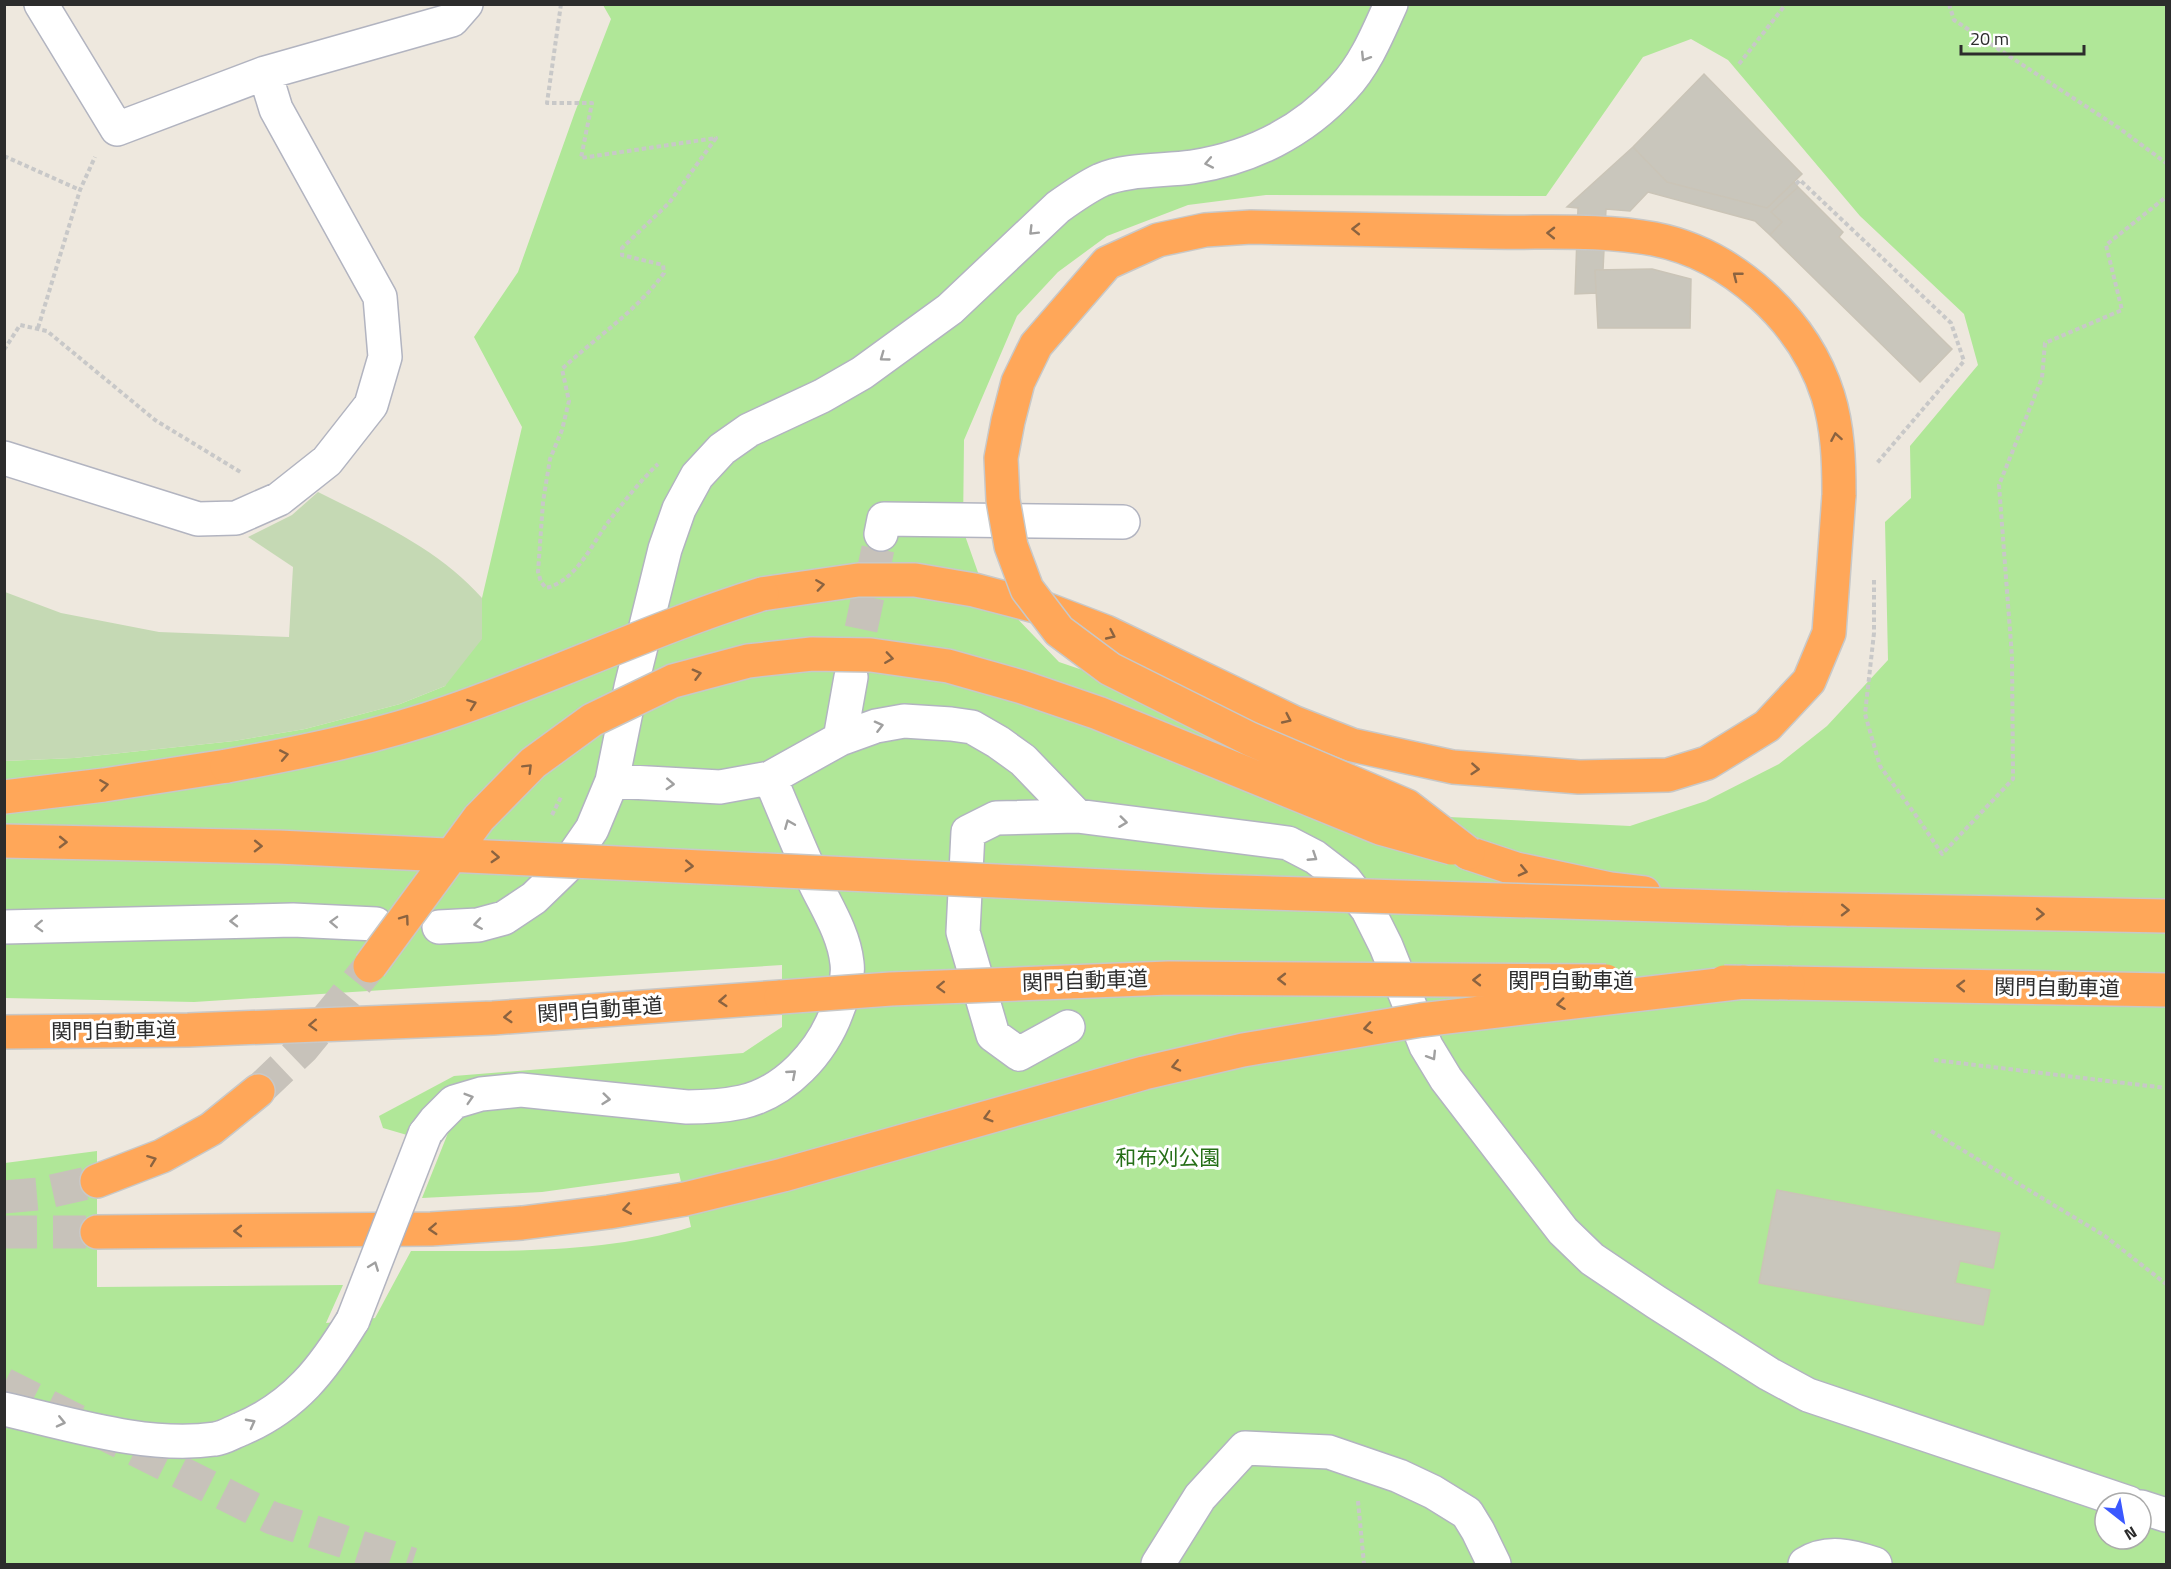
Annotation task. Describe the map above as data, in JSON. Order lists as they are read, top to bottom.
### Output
{
  "streets": {
    "highway": ["関門自動車道"]
  },
  "parks": ["和布刈公園"],
  "scale_bar": "20 m",
  "north": "bottom right"
}
